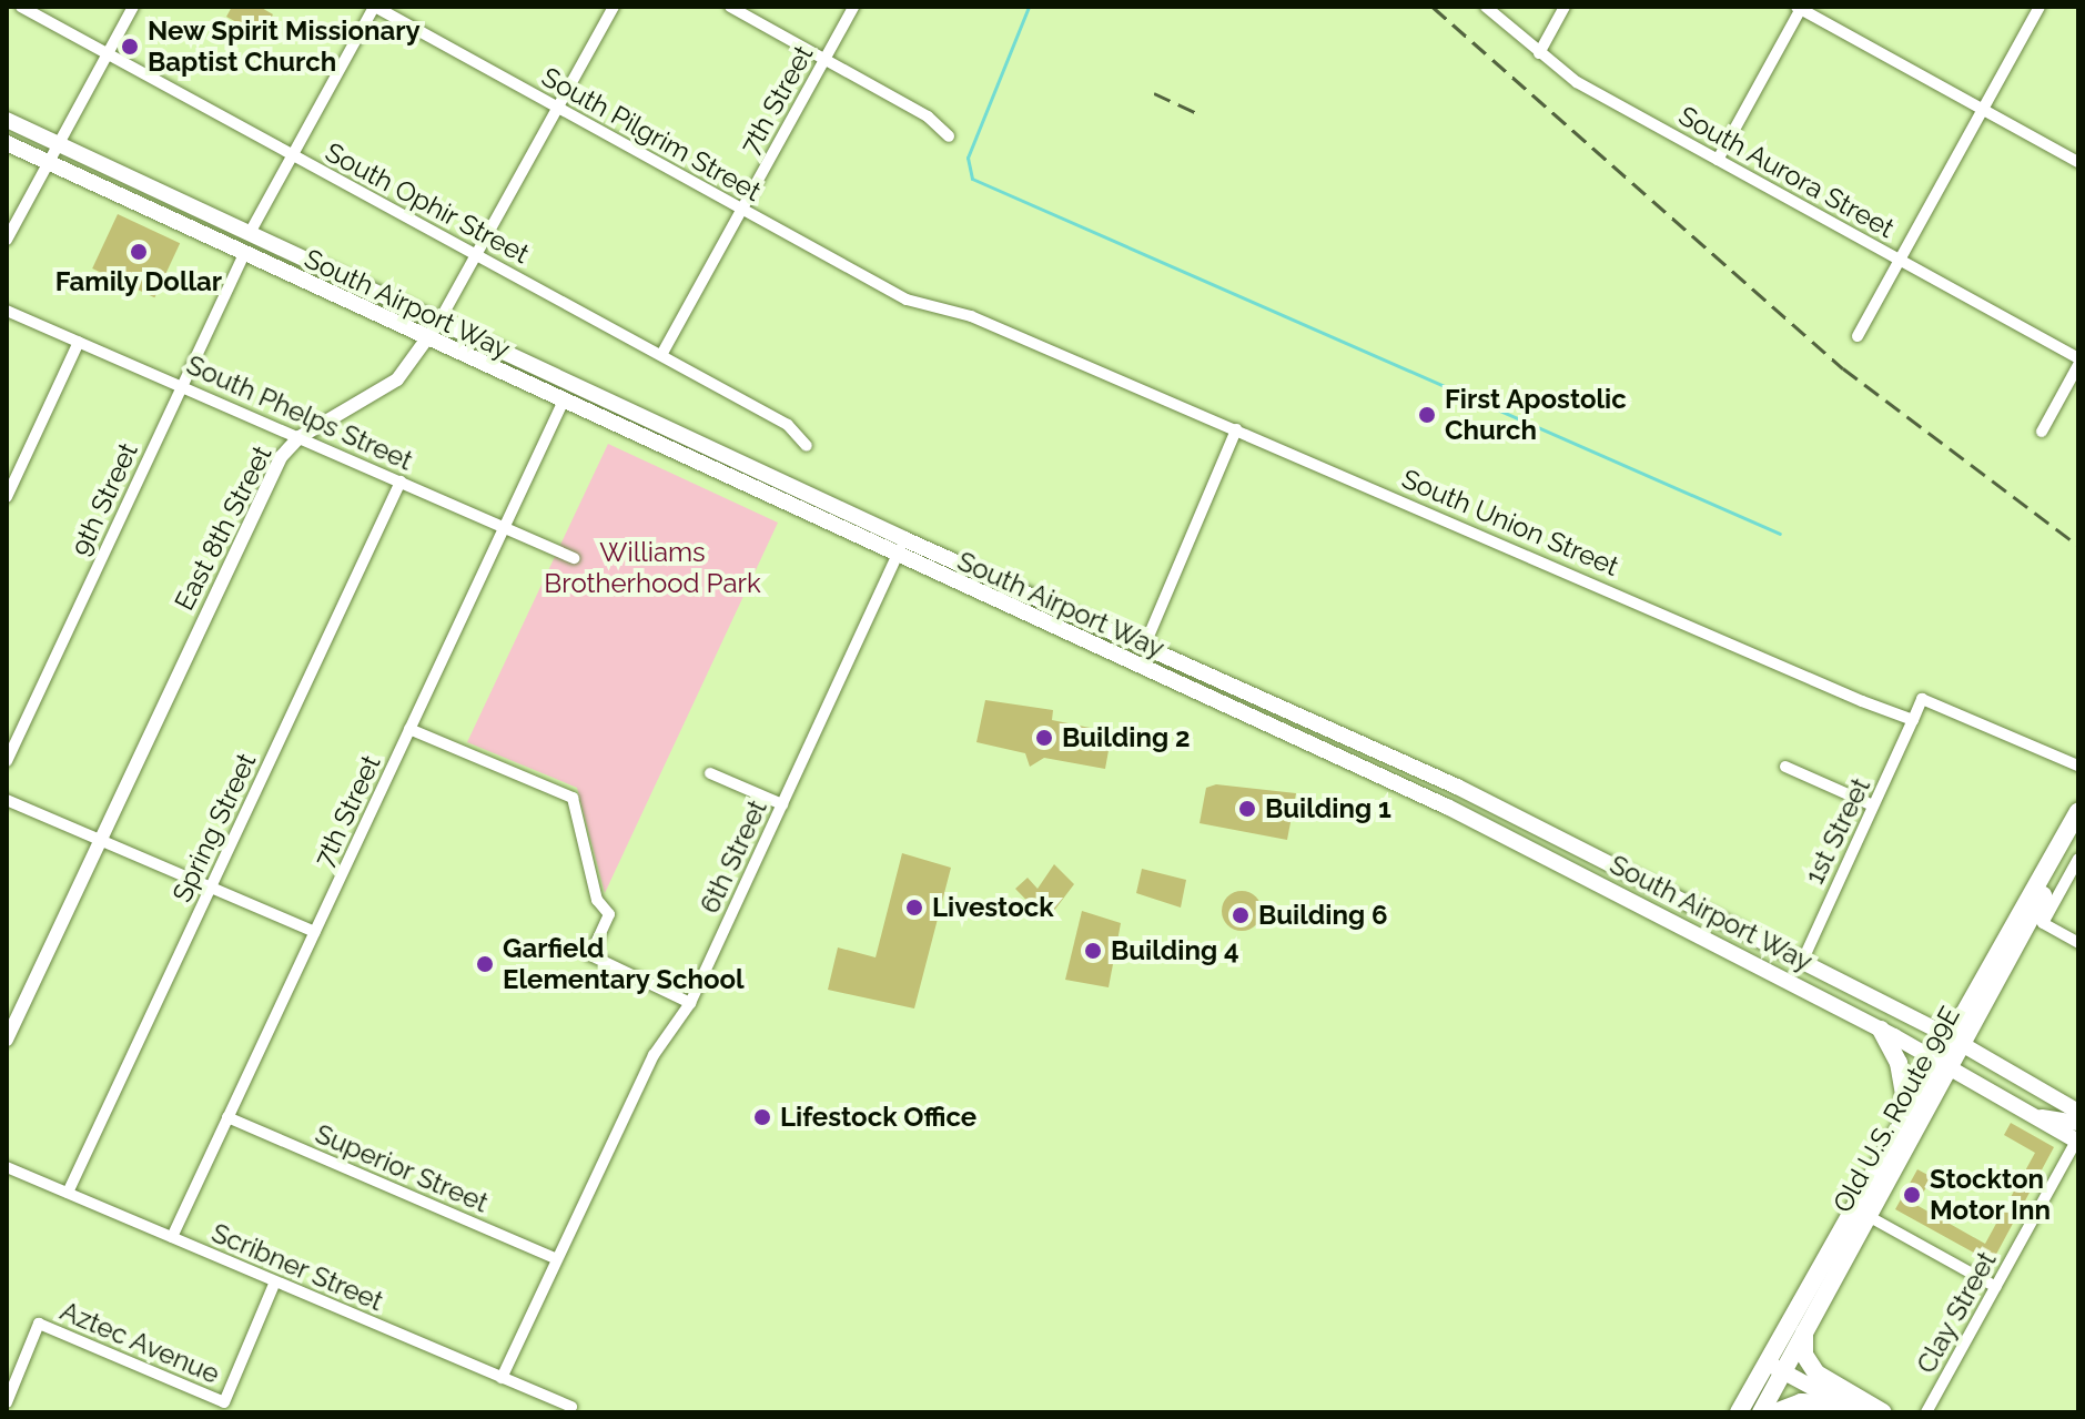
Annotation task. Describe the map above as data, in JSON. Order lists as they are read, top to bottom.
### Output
{
  "streets": {
    "main road": ["South Airport Way", "Old U.S. Route 99E"],
    "street": [
      "7th Street",
      "South Pilgrim Street",
      "South Aurora Street",
      "South Ophir Street",
      "South Phelps Street",
      "9th Street",
      "South Union Street",
      "East 8th Street",
      "Spring Street",
      "1st Street",
      "6th Street",
      "Superior Street",
      "Scribner Street",
      "Clay Street",
      "Aztec Avenue"
    ]
  },
  "crossings": [
    ["7th Street", "South Pilgrim Street"],
    ["7th Street", "South Ophir Street"],
    ["7th Street", "South Airport Way"],
    ["7th Street", "South Phelps Street"],
    ["7th Street", "Superior Street"],
    ["7th Street", "Scribner Street"],
    ["South Pilgrim Street", "South Union Street"],
    ["South Pilgrim Street", "East 8th Street"],
    ["South Ophir Street", "East 8th Street"],
    ["South Airport Way", "9th Street"],
    ["South Airport Way", "East 8th Street"],
    ["South Airport Way", "1st Street"],
    ["South Airport Way", "6th Street"],
    ["South Airport Way", "Old U.S. Route 99E"],
    ["South Airport Way", "Clay Street"],
    ["South Phelps Street", "9th Street"],
    ["South Phelps Street", "East 8th Street"],
    ["South Phelps Street", "Spring Street"],
    ["South Union Street", "1st Street"],
    ["Spring Street", "Scribner Street"],
    ["6th Street", "Superior Street"],
    ["6th Street", "Scribner Street"],
    ["Scribner Street", "Aztec Avenue"]
  ],
  "parks": ["Williams Brotherhood Park"],
  "places": [
    "New Spirit Missionary Baptist Church",
    "Family Dollar",
    "First Apostolic Church",
    "Building 2",
    "Building 1",
    "Livestock",
    "Building 6",
    "Building 4",
    "Garfield Elementary School",
    "Lifestock Office",
    "Stockton Motor Inn"
  ]
}
